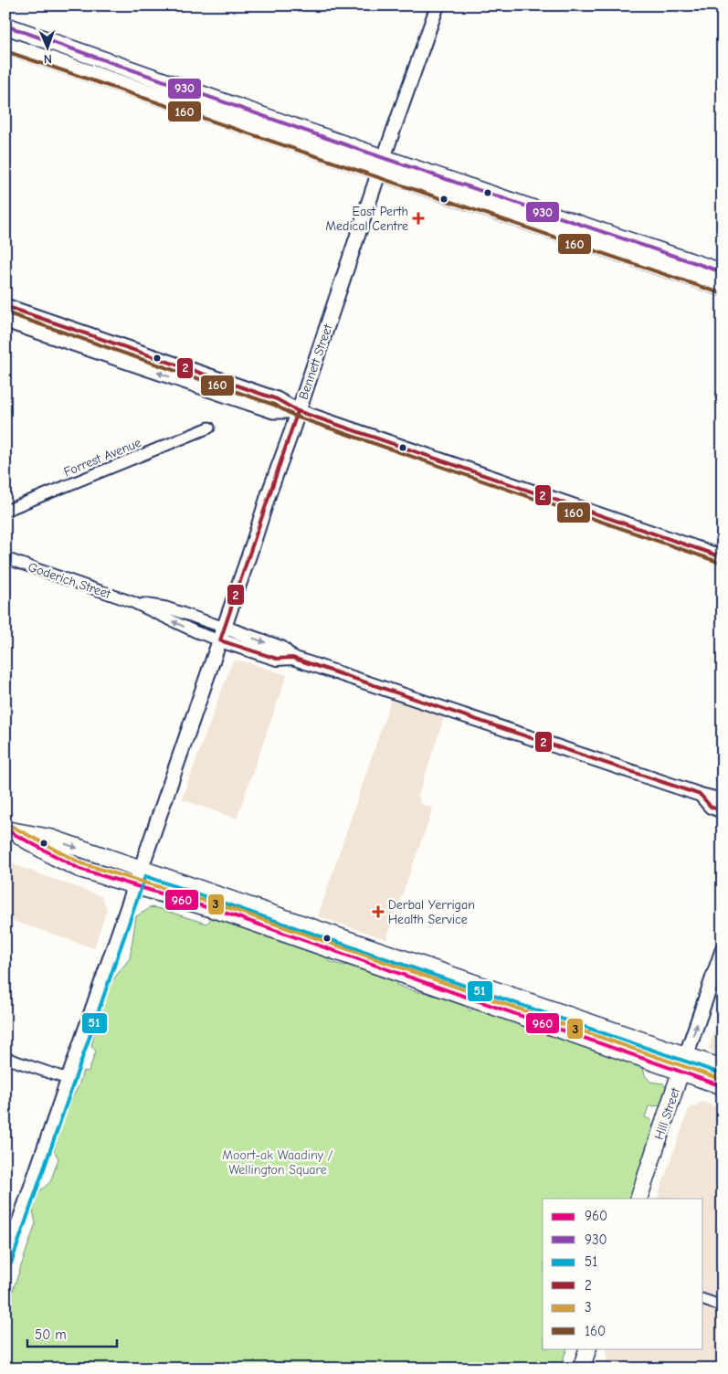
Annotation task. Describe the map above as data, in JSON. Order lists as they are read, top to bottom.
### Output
{
  "streets": {
    "main road": ["Bennett Street", "Hill Street"],
    "street": ["Forrest Avenue", "Goderich Street"]
  },
  "crossings": [
    ["Bennett Street", "Goderich Street"]
  ],
  "one_way": ["Hill Street"],
  "parks": ["Moort-ak Waadiny / Wellington Square"],
  "places": {
    "health": ["East Perth Medical Centre", "Derbal Yerrigan Health Service"]
  },
  "lines": [
    "transit line 930",
    "transit line 160",
    "transit line 2",
    "transit line 3",
    "transit line 960",
    "transit line 51"
  ],
  "legend": [
    "960",
    "930",
    "51",
    "2",
    "3",
    "160"
  ],
  "scale_bar": "50 m",
  "north": "bottom"
}
